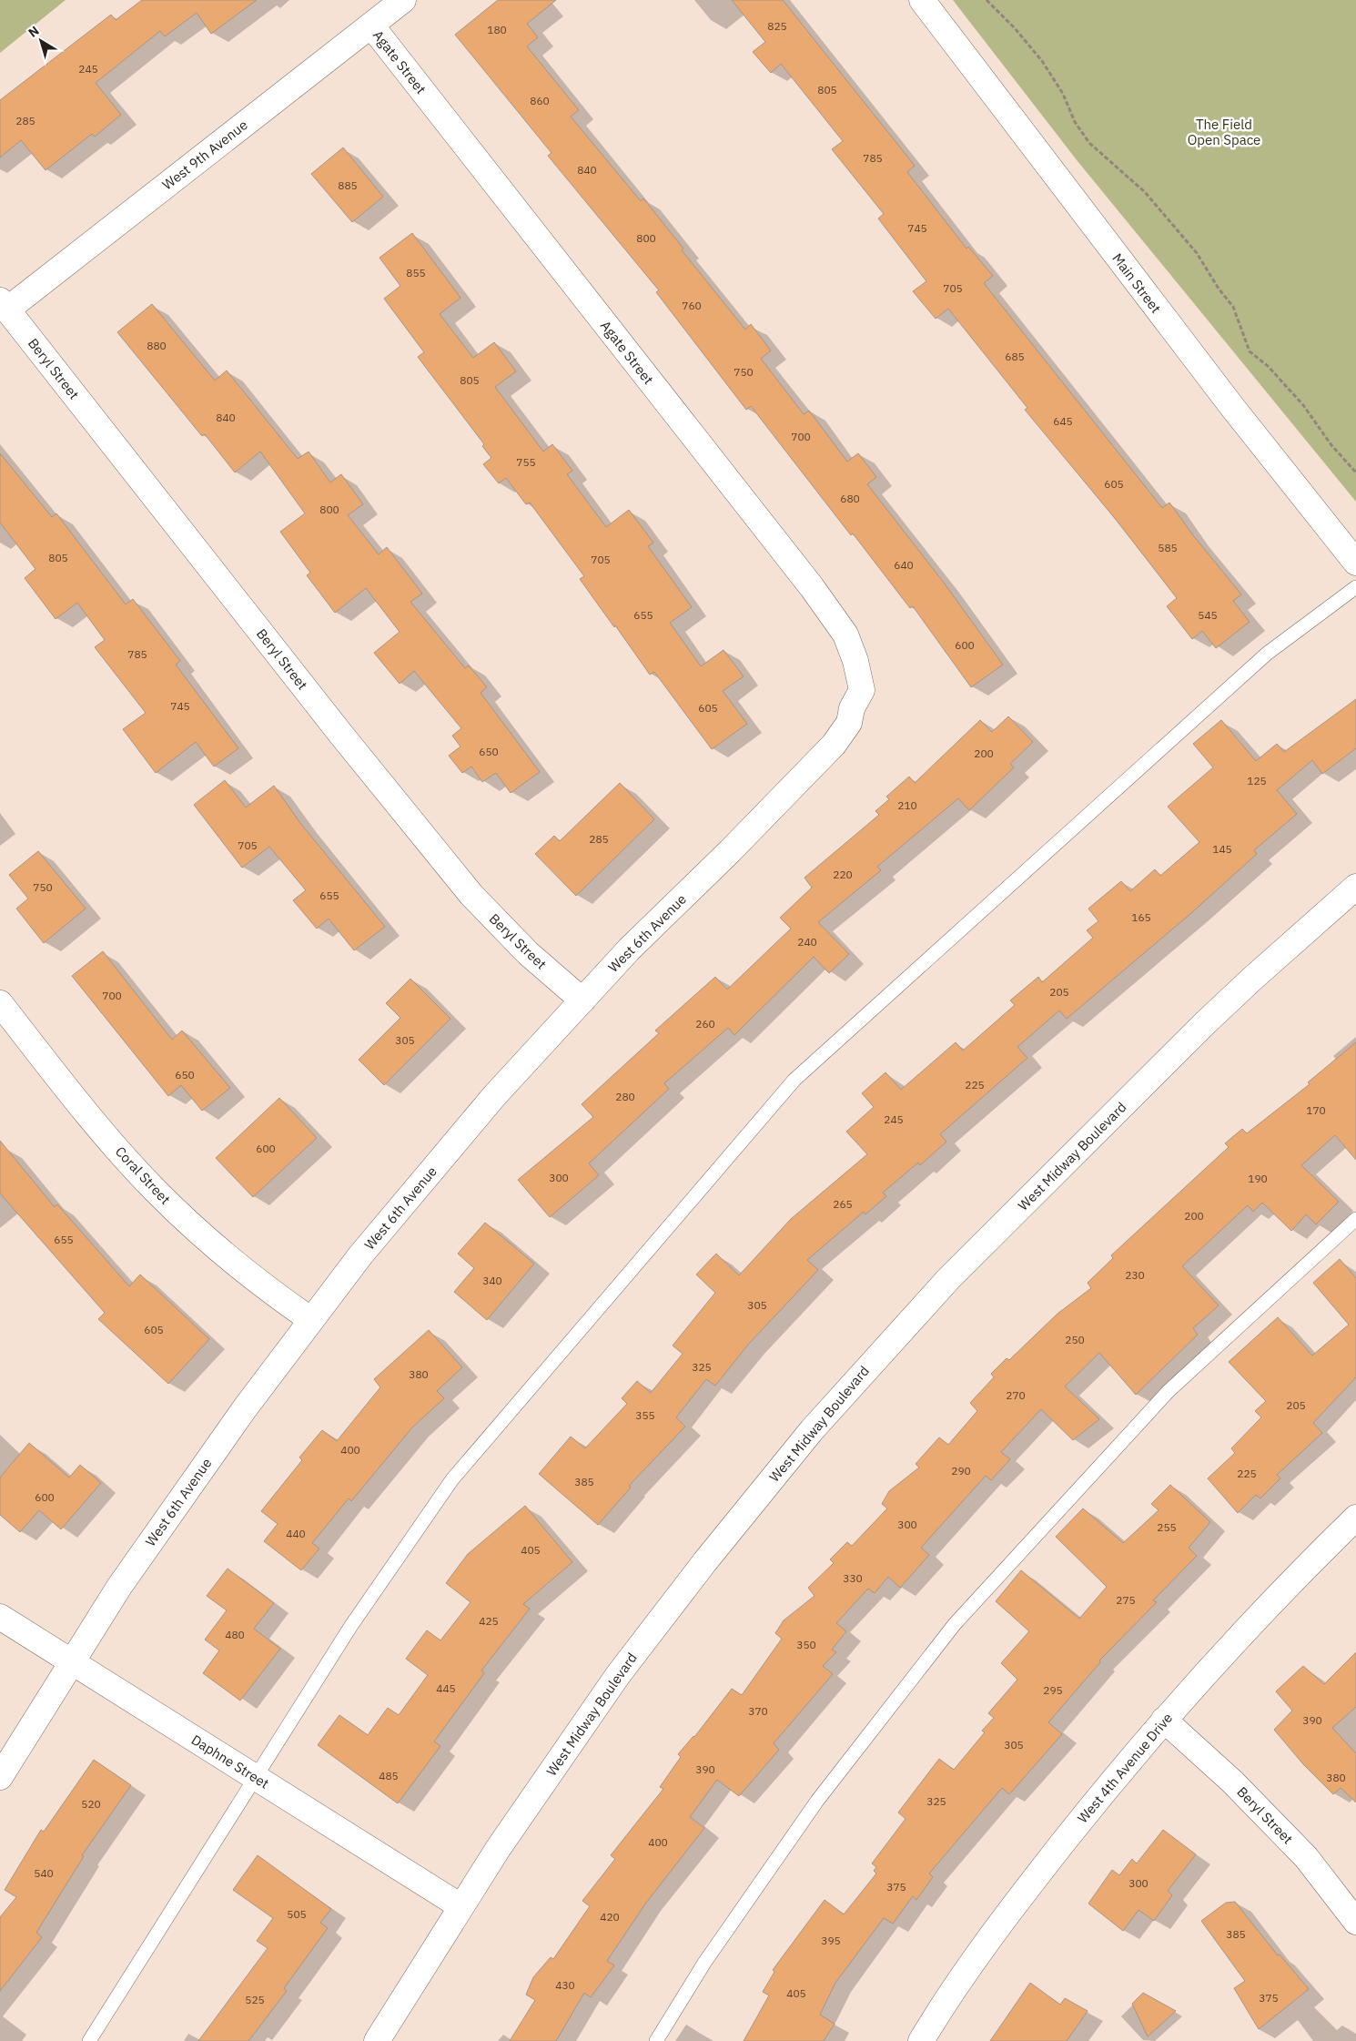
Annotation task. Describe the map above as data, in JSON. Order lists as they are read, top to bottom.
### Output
{
  "streets": {
    "street": [
      "Agate Street",
      "West 9th Avenue",
      "Main Street",
      "Beryl Street",
      "West 6th Avenue",
      "West Midway Boulevard",
      "Coral Street",
      "Daphne Street",
      "West 4th Avenue Drive"
    ]
  },
  "crossings": [
    ["Agate Street", "West 9th Avenue"],
    ["Agate Street", "West 6th Avenue"],
    ["West 9th Avenue", "Beryl Street"],
    ["Beryl Street", "West 6th Avenue"],
    ["Beryl Street", "West 4th Avenue Drive"],
    ["West 6th Avenue", "Coral Street"],
    ["West 6th Avenue", "Daphne Street"],
    ["West Midway Boulevard", "Daphne Street"]
  ],
  "parks": ["The Field Open Space"],
  "house_numbers": [
    "825",
    "180",
    "245",
    "805",
    "860",
    "285",
    "785",
    "840",
    "885",
    "745",
    "800",
    "855",
    "705",
    "760",
    "880",
    "685",
    "750",
    "805",
    "840",
    "645",
    "700",
    "755",
    "605",
    "680",
    "800",
    "585",
    "805",
    "705",
    "640",
    "655",
    "545",
    "600",
    "785",
    "745",
    "605",
    "650",
    "200",
    "125",
    "210",
    "285",
    "705",
    "145",
    "220",
    "750",
    "655",
    "165",
    "240",
    "205",
    "700",
    "260",
    "305",
    "650",
    "225",
    "280",
    "170",
    "245",
    "600",
    "300",
    "190",
    "265",
    "200",
    "655",
    "230",
    "340",
    "305",
    "605",
    "250",
    "325",
    "380",
    "270",
    "205",
    "355",
    "400",
    "290",
    "225",
    "385",
    "600",
    "300",
    "255",
    "440",
    "405",
    "330",
    "275",
    "425",
    "480",
    "350",
    "445",
    "295",
    "370",
    "390",
    "305",
    "390",
    "485",
    "380",
    "325",
    "520",
    "400",
    "540",
    "300",
    "375",
    "505",
    "420",
    "385",
    "395",
    "430",
    "405",
    "375",
    "525"
  ],
  "north": "top left"
}
